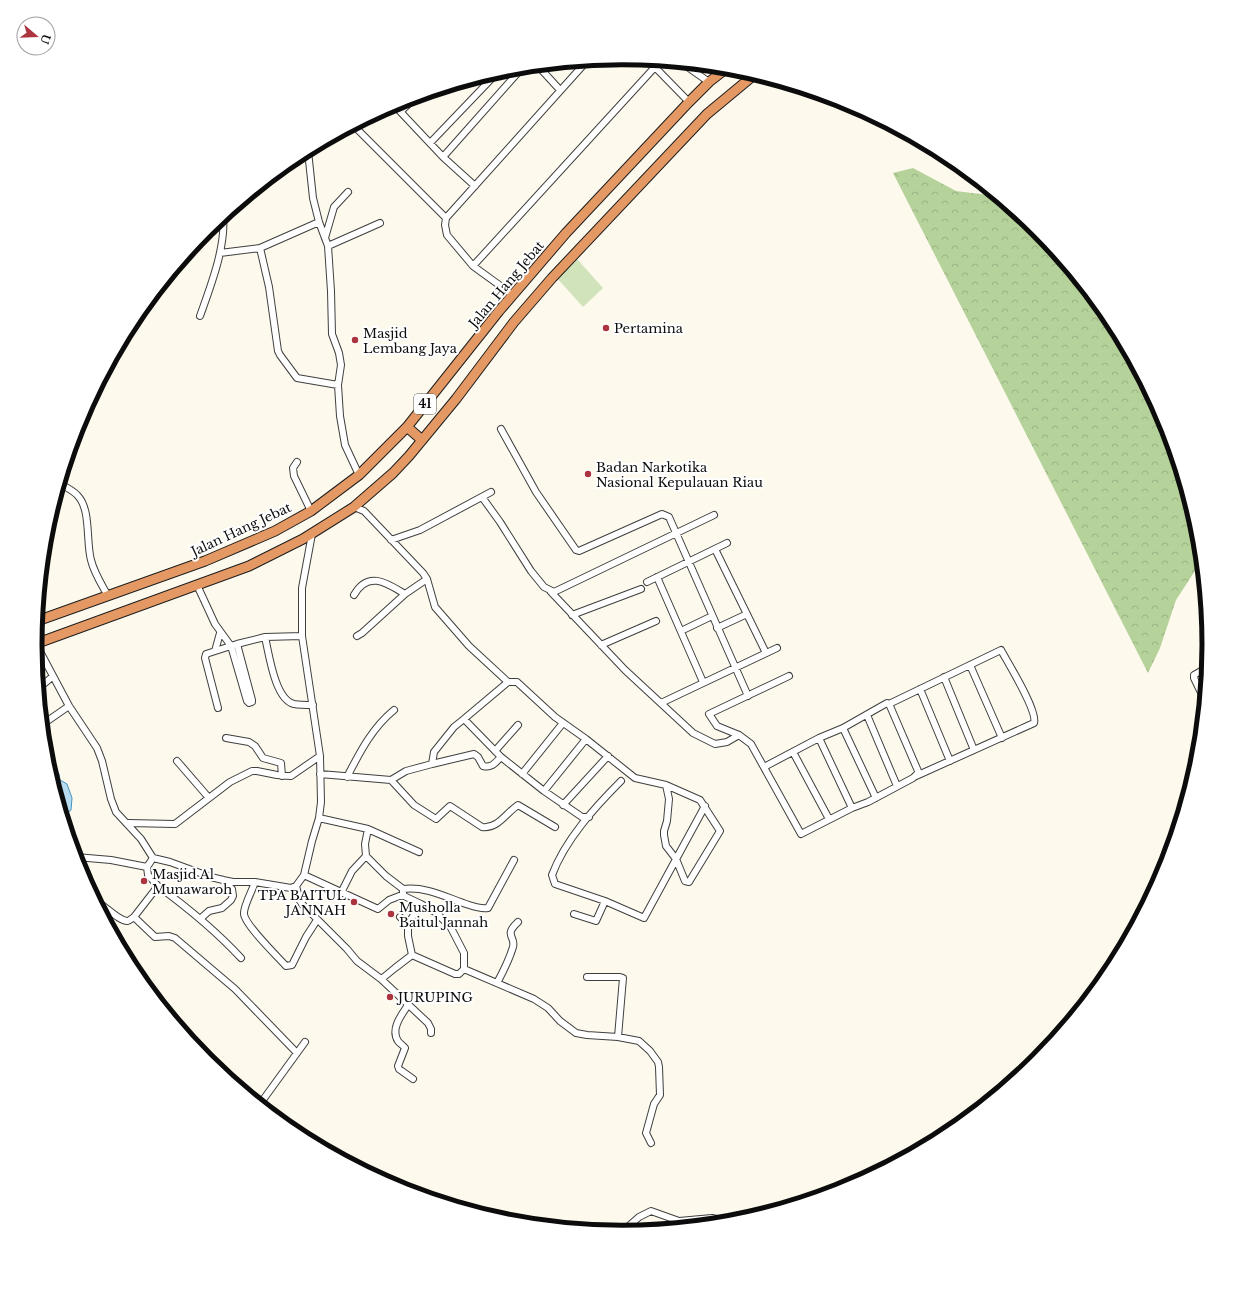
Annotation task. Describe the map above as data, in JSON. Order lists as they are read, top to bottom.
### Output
{
  "streets": {
    "highway": ["Jalan Hang Jebat", "41"]
  },
  "places": [
    "Pertamina",
    "Masjid Lembang Jaya",
    "Badan Narkotika Nasional Kepulauan Riau",
    "Masjid Al Munawaroh",
    "TPA BAITUL JANNAH",
    "Musholla Baitul Jannah",
    "JURUPING"
  ],
  "north": "right"
}
